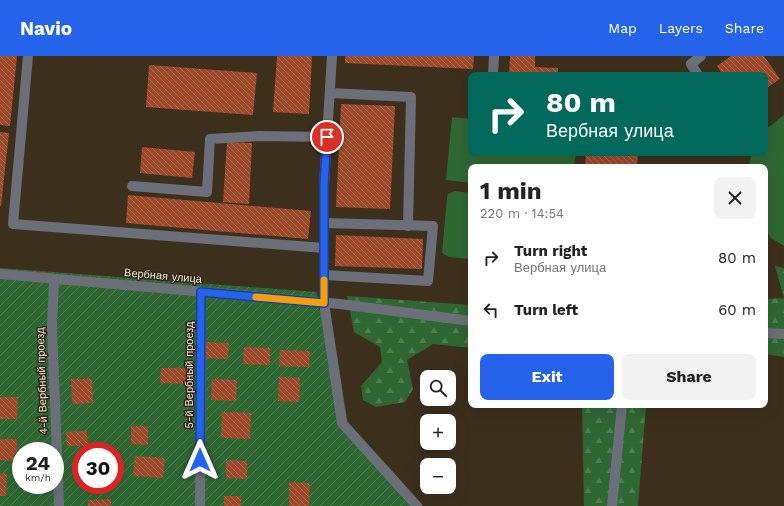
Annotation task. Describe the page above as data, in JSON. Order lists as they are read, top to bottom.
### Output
{
  "streets": {
    "street": ["Вербная улица", "5-й Вербный проезд", "4-й Вербный проезд"]
  },
  "crossings": [
    ["Вербная улица", "5-й Вербный проезд"],
    ["Вербная улица", "4-й Вербный проезд"]
  ],
  "page": {
    "header": "Navio",
    "nav": ["Map", "Layers", "Share"],
    "turn": ["80 m", "Вербная улица"],
    "heading": ["1 min", "220 m · 14:54"],
    "list": [
      {
        "name": "Turn right",
        "note": "Вербная улица",
        "value": "80 m"
      },
      {
        "name": "Turn left",
        "value": "60 m"
      }
    ],
    "buttons": ["Exit", "Share"],
    "map_buttons": ["+", "−"],
    "speed": "24 km/h",
    "limit": "30"
  }
}
